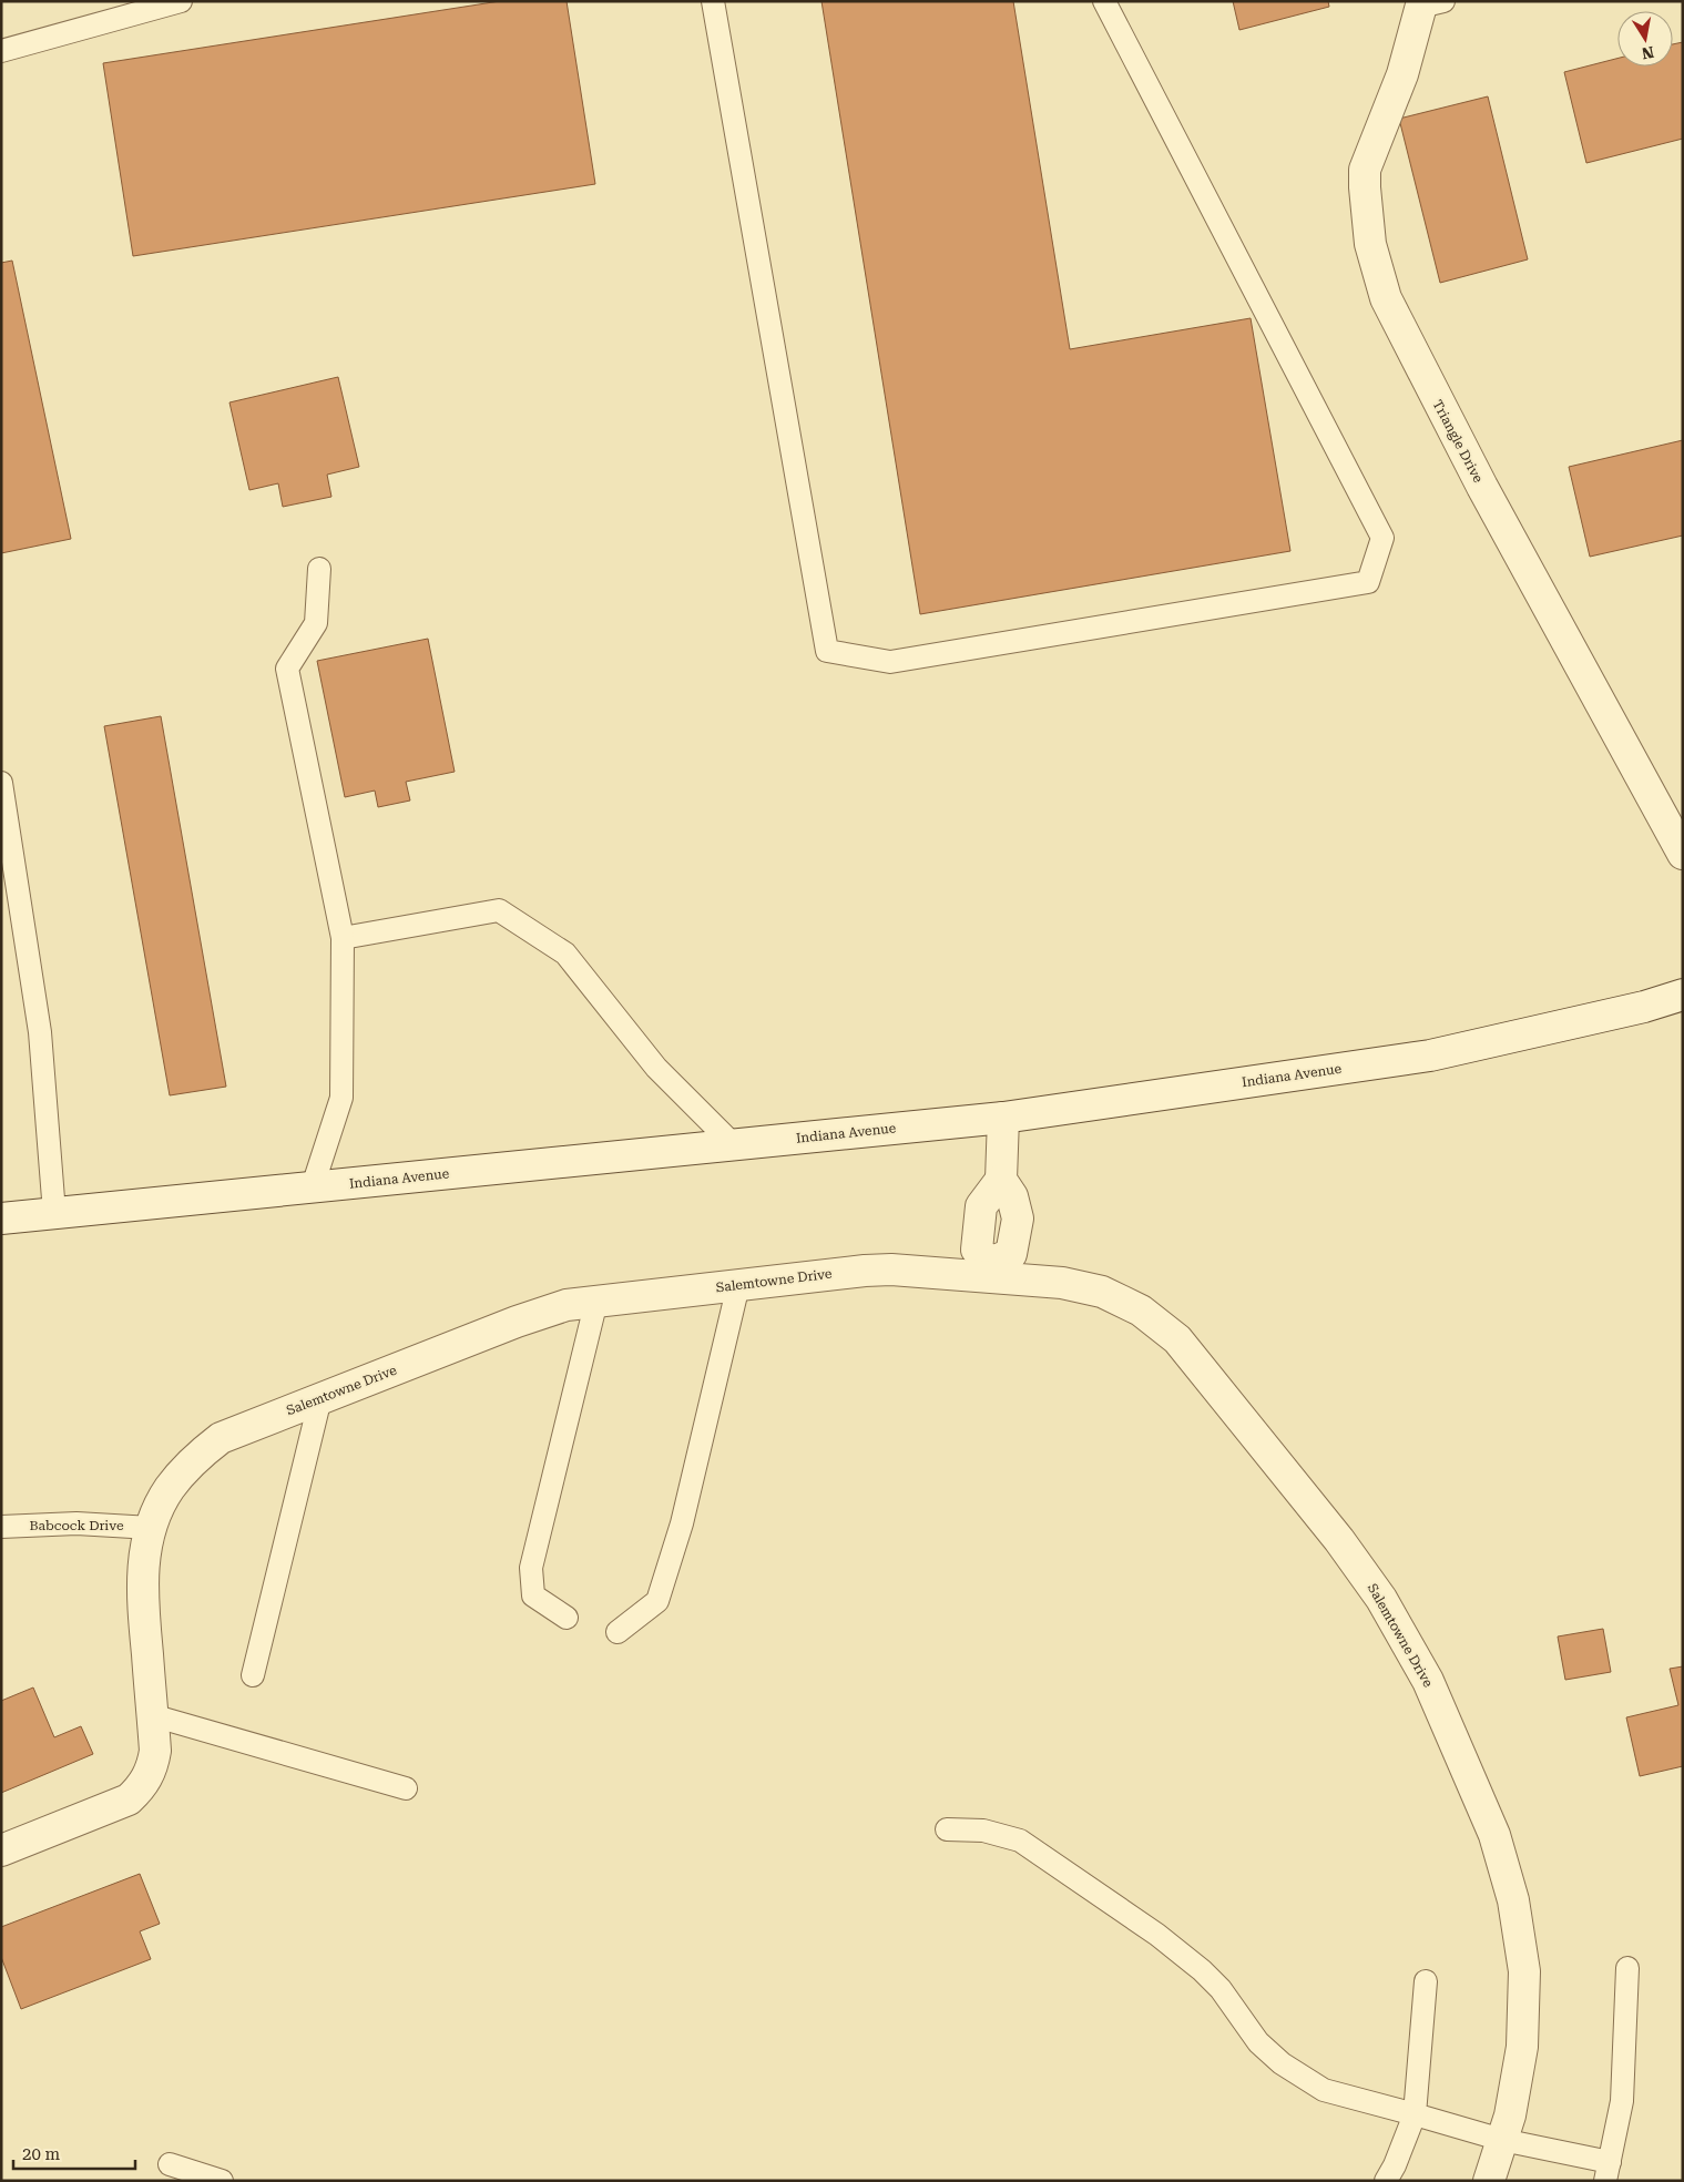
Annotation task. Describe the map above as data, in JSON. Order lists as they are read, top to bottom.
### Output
{
  "streets": {
    "street": ["Triangle Drive", "Indiana Avenue", "Salemtowne Drive"],
    "lane": ["Babcock Drive"]
  },
  "crossings": [
    ["Salemtowne Drive", "Babcock Drive"]
  ],
  "scale_bar": "20 m",
  "north": "bottom"
}
